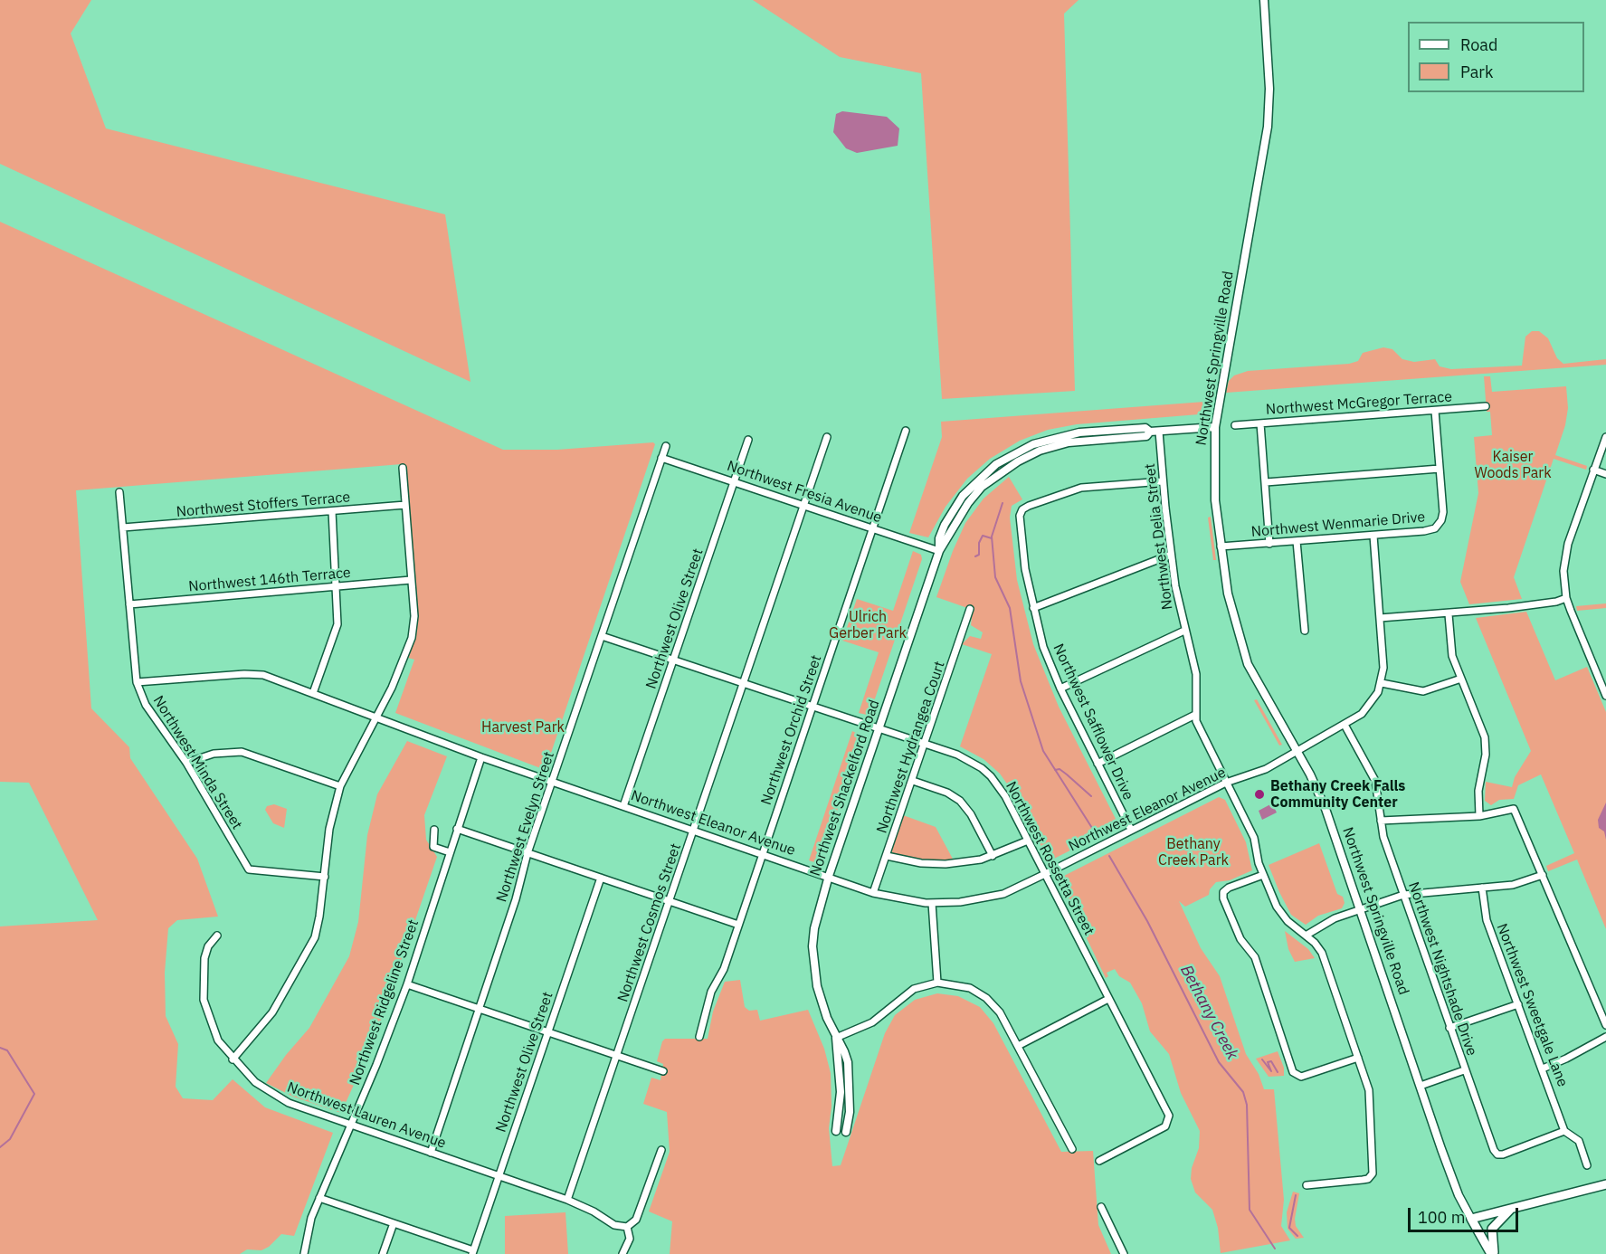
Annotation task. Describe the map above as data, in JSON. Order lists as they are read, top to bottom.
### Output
{
  "streets": {
    "main road": ["Northwest Springville Road"],
    "street": [
      "Northwest McGregor Terrace",
      "Northwest Fresia Avenue",
      "Northwest Stoffers Terrace",
      "Northwest Wenmarie Drive",
      "Northwest Delia Street",
      "Northwest 146th Terrace",
      "Northwest Olive Street",
      "Northwest Safflower Drive",
      "Northwest Orchid Street",
      "Northwest Hydrangea Court",
      "Northwest Minda Street",
      "Northwest Shackelford Road",
      "Northwest Eleanor Avenue",
      "Northwest Evelyn Street",
      "Northwest Rossetta Street",
      "Northwest Cosmos Street",
      "Northwest Nightshade Drive",
      "Northwest Ridgeline Street",
      "Northwest Sweetgale Lane",
      "Northwest Lauren Avenue"
    ]
  },
  "crossings": [
    ["Northwest Springville Road", "Northwest Wenmarie Drive"],
    ["Northwest Springville Road", "Northwest Shackelford Road"],
    ["Northwest Springville Road", "Northwest Eleanor Avenue"],
    ["Northwest McGregor Terrace", "Northwest Wenmarie Drive"],
    ["Northwest Fresia Avenue", "Northwest Olive Street"],
    ["Northwest Fresia Avenue", "Northwest Orchid Street"],
    ["Northwest Fresia Avenue", "Northwest Shackelford Road"],
    ["Northwest Fresia Avenue", "Northwest Evelyn Street"],
    ["Northwest Fresia Avenue", "Northwest Cosmos Street"],
    ["Northwest Stoffers Terrace", "Northwest Minda Street"],
    ["Northwest Delia Street", "Northwest Safflower Drive"],
    ["Northwest Delia Street", "Northwest Shackelford Road"],
    ["Northwest Delia Street", "Northwest Eleanor Avenue"],
    ["Northwest 146th Terrace", "Northwest Minda Street"],
    ["Northwest Olive Street", "Northwest Eleanor Avenue"],
    ["Northwest Olive Street", "Northwest Rossetta Street"],
    ["Northwest Olive Street", "Northwest Lauren Avenue"],
    ["Northwest Safflower Drive", "Northwest Eleanor Avenue"],
    ["Northwest Orchid Street", "Northwest Eleanor Avenue"],
    ["Northwest Orchid Street", "Northwest Rossetta Street"],
    ["Northwest Hydrangea Court", "Northwest Eleanor Avenue"],
    ["Northwest Hydrangea Court", "Northwest Rossetta Street"],
    ["Northwest Minda Street", "Northwest Eleanor Avenue"],
    ["Northwest Shackelford Road", "Northwest Eleanor Avenue"],
    ["Northwest Shackelford Road", "Northwest Rossetta Street"],
    ["Northwest Eleanor Avenue", "Northwest Evelyn Street"],
    ["Northwest Eleanor Avenue", "Northwest Rossetta Street"],
    ["Northwest Eleanor Avenue", "Northwest Cosmos Street"],
    ["Northwest Eleanor Avenue", "Northwest Nightshade Drive"],
    ["Northwest Eleanor Avenue", "Northwest Ridgeline Street"],
    ["Northwest Evelyn Street", "Northwest Rossetta Street"],
    ["Northwest Evelyn Street", "Northwest Lauren Avenue"],
    ["Northwest Rossetta Street", "Northwest Cosmos Street"],
    ["Northwest Cosmos Street", "Northwest Lauren Avenue"],
    ["Northwest Nightshade Drive", "Northwest Sweetgale Lane"],
    ["Northwest Ridgeline Street", "Northwest Lauren Avenue"]
  ],
  "water": ["Bethany Creek"],
  "parks": [
    "Kaiser Woods Park",
    "Ulrich Gerber Park",
    "Harvest Park",
    "Bethany Creek Park"
  ],
  "places": ["Bethany Creek Falls Community Center"],
  "legend": ["Road", "Park"],
  "scale_bar": "100 m"
}
